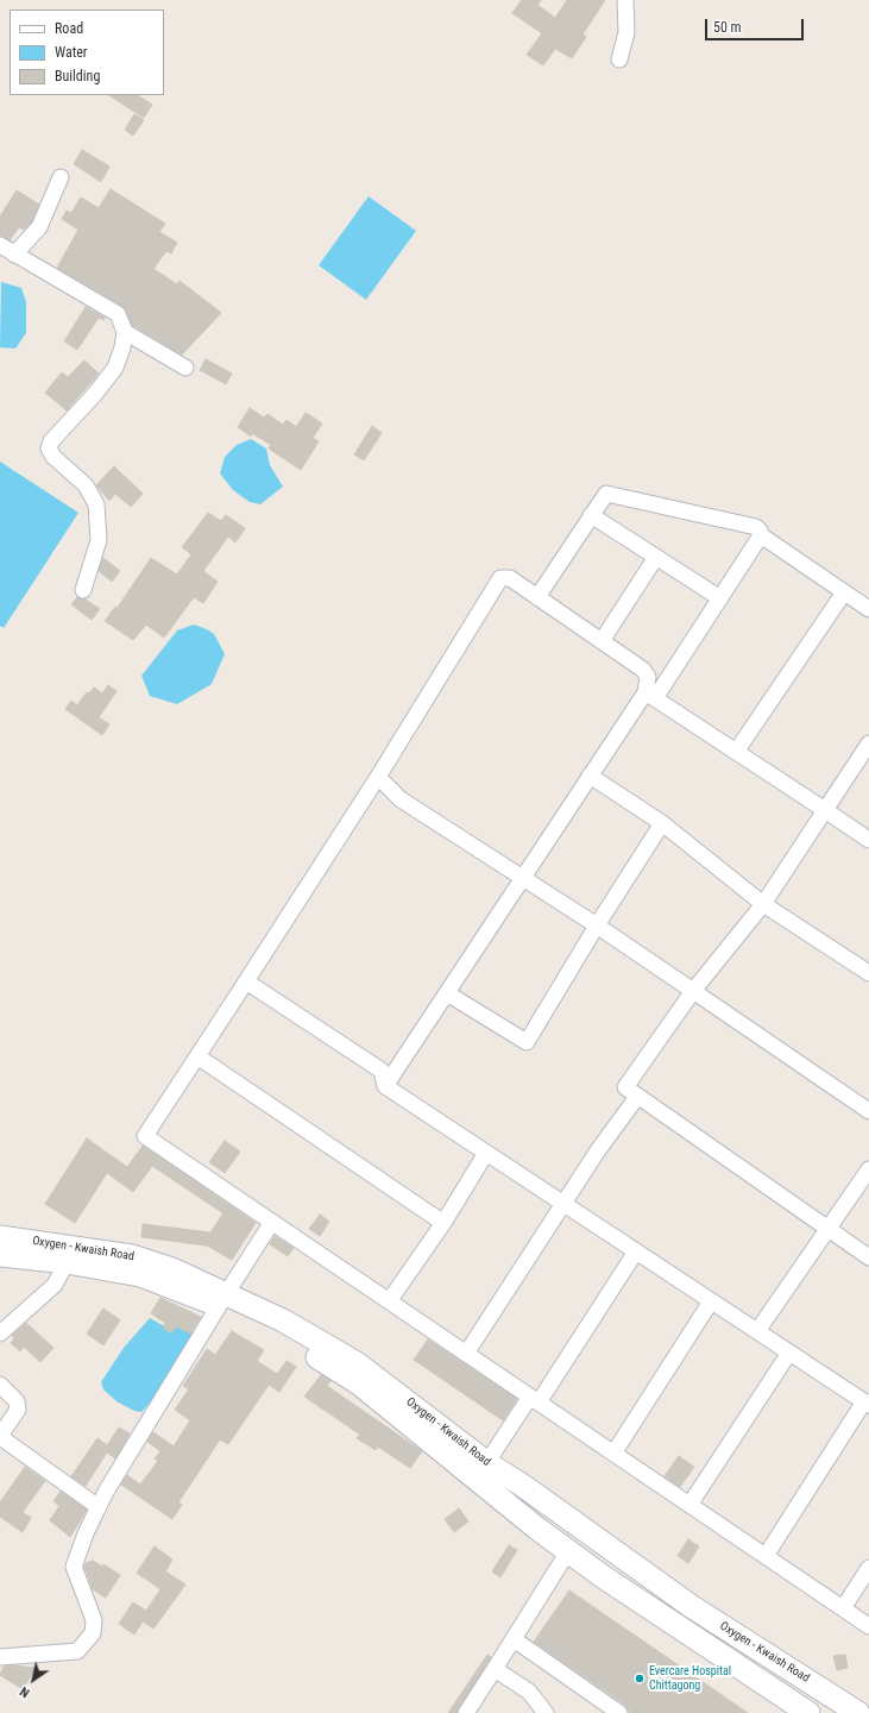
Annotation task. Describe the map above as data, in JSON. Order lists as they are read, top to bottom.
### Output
{
  "streets": {
    "main road": ["Oxygen - Kwaish Road"]
  },
  "places": ["Evercare Hospital Chittagong"],
  "legend": ["Road", "Water", "Building"],
  "scale_bar": "50 m",
  "north": "bottom left"
}
